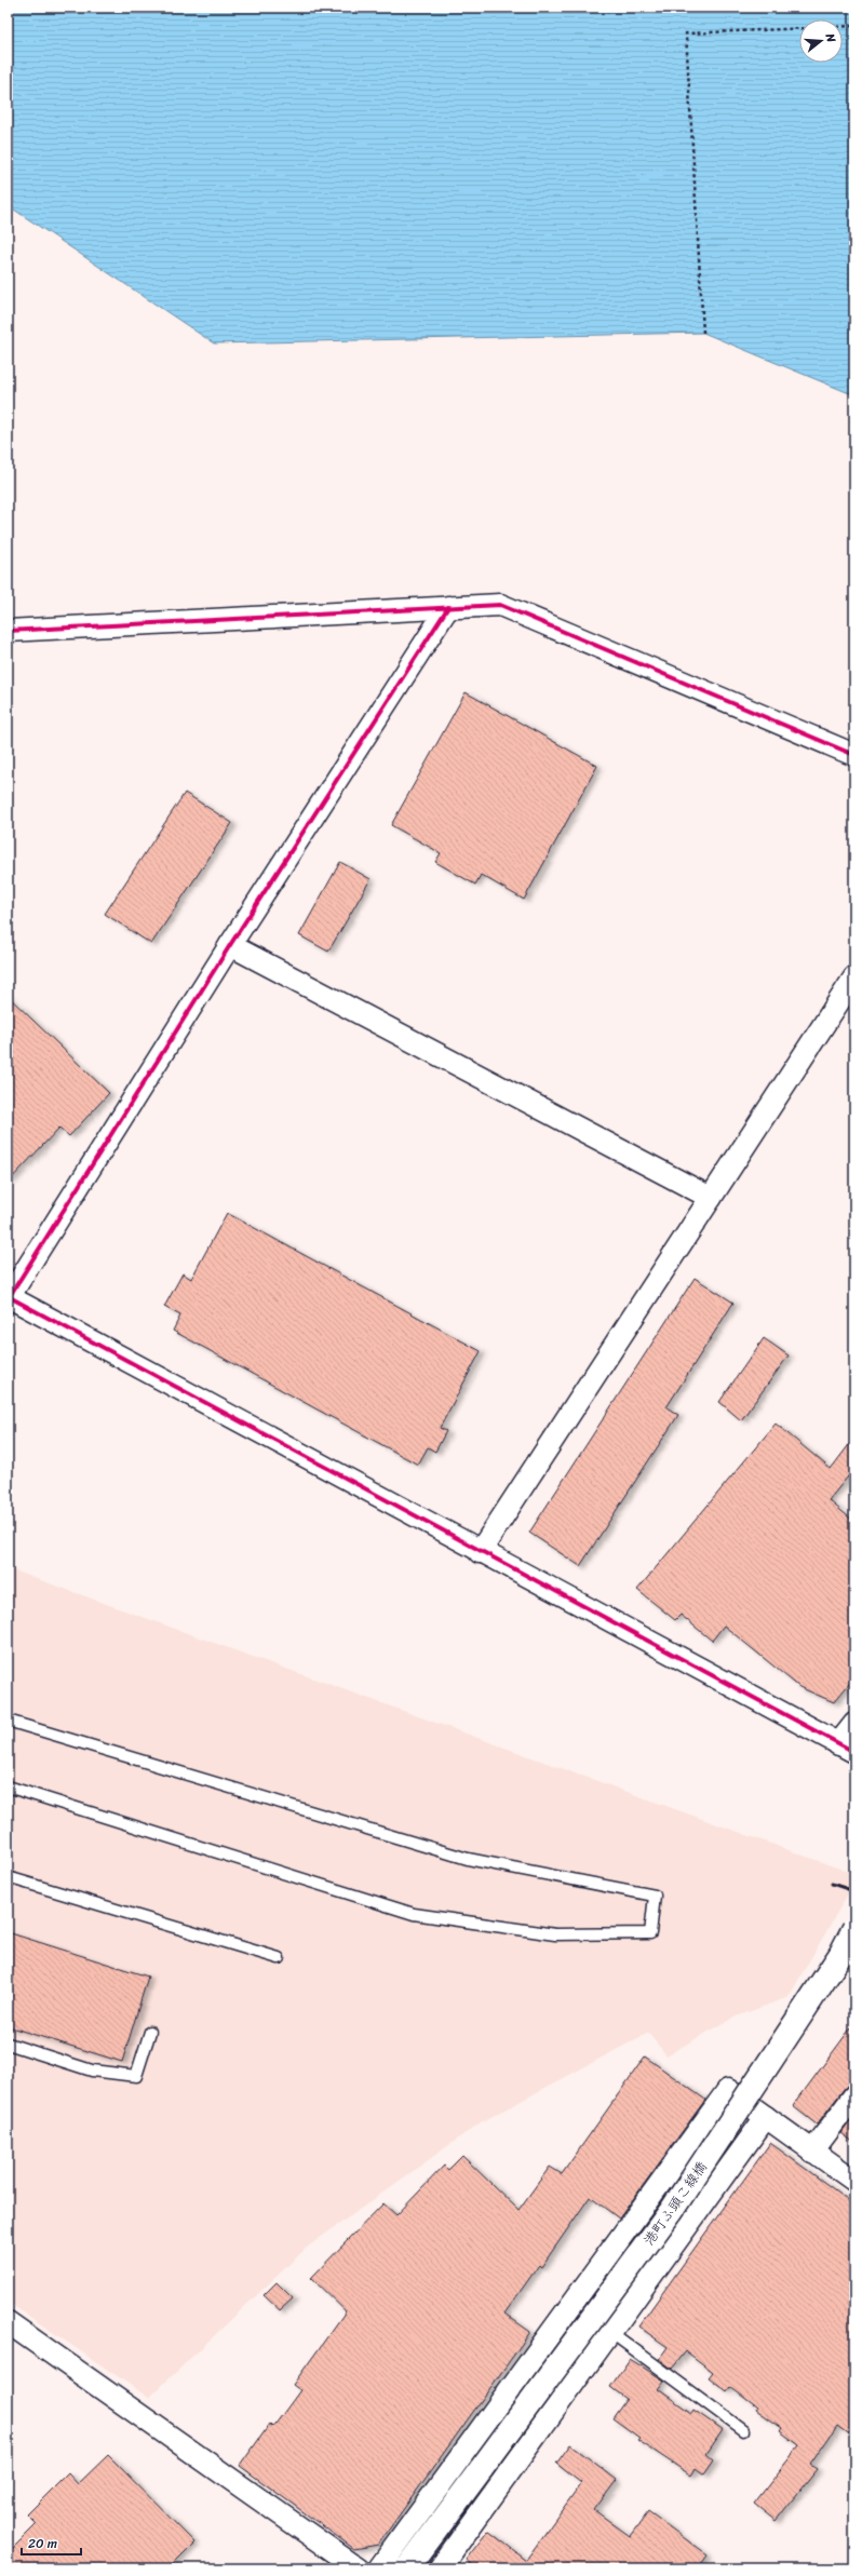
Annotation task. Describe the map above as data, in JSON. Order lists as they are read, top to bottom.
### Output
{
  "streets": {
    "street": ["港町ふ頭こ線橋"]
  },
  "scale_bar": "20 m",
  "north": "right"
}
